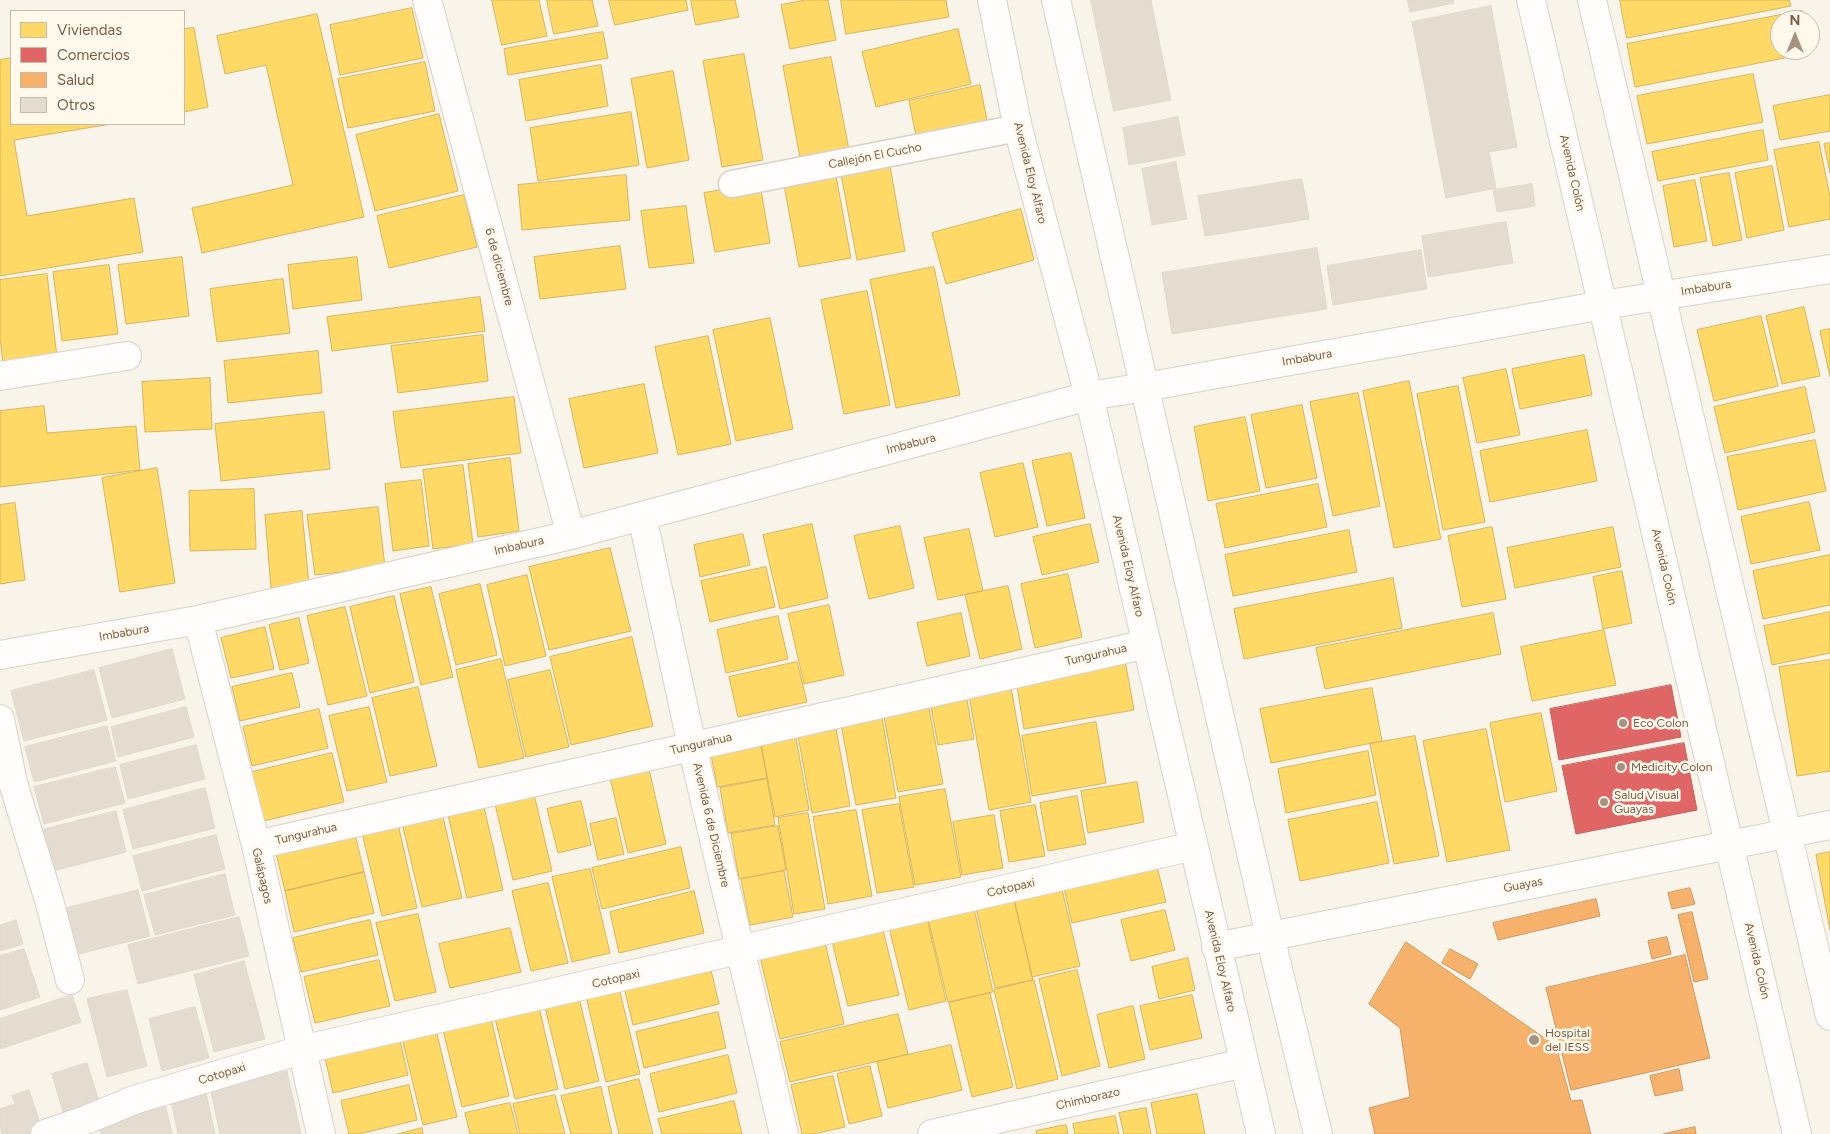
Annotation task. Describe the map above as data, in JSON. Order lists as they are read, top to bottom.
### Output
{
  "streets": {
    "street": [
      "Callejón El Cucho",
      "Avenida Eloy Alfaro",
      "Avenida Colón",
      "6 de diciembre",
      "Imbabura",
      "Tungurahua",
      "Avenida 6 de Diciembre",
      "Galápagos",
      "Guayas",
      "Cotopaxi",
      "Chimborazo"
    ]
  },
  "crossings": [
    ["Callejón El Cucho", "Avenida Eloy Alfaro"],
    ["Avenida Eloy Alfaro", "Imbabura"],
    ["Avenida Eloy Alfaro", "Tungurahua"],
    ["Avenida Eloy Alfaro", "Guayas"],
    ["Avenida Eloy Alfaro", "Cotopaxi"],
    ["Avenida Eloy Alfaro", "Chimborazo"],
    ["Avenida Colón", "Imbabura"],
    ["Avenida Colón", "Guayas"],
    ["6 de diciembre", "Imbabura"],
    ["Imbabura", "Avenida 6 de Diciembre"],
    ["Imbabura", "Galápagos"],
    ["Tungurahua", "Avenida 6 de Diciembre"],
    ["Tungurahua", "Galápagos"],
    ["Avenida 6 de Diciembre", "Cotopaxi"],
    ["Galápagos", "Cotopaxi"]
  ],
  "places": [
    "Eco Colon",
    "Medicity Colon",
    "Salud Visual Guayas",
    "Hospital del IESS"
  ],
  "legend": [
    "Viviendas",
    "Comercios",
    "Salud",
    "Otros"
  ],
  "north": "top"
}
